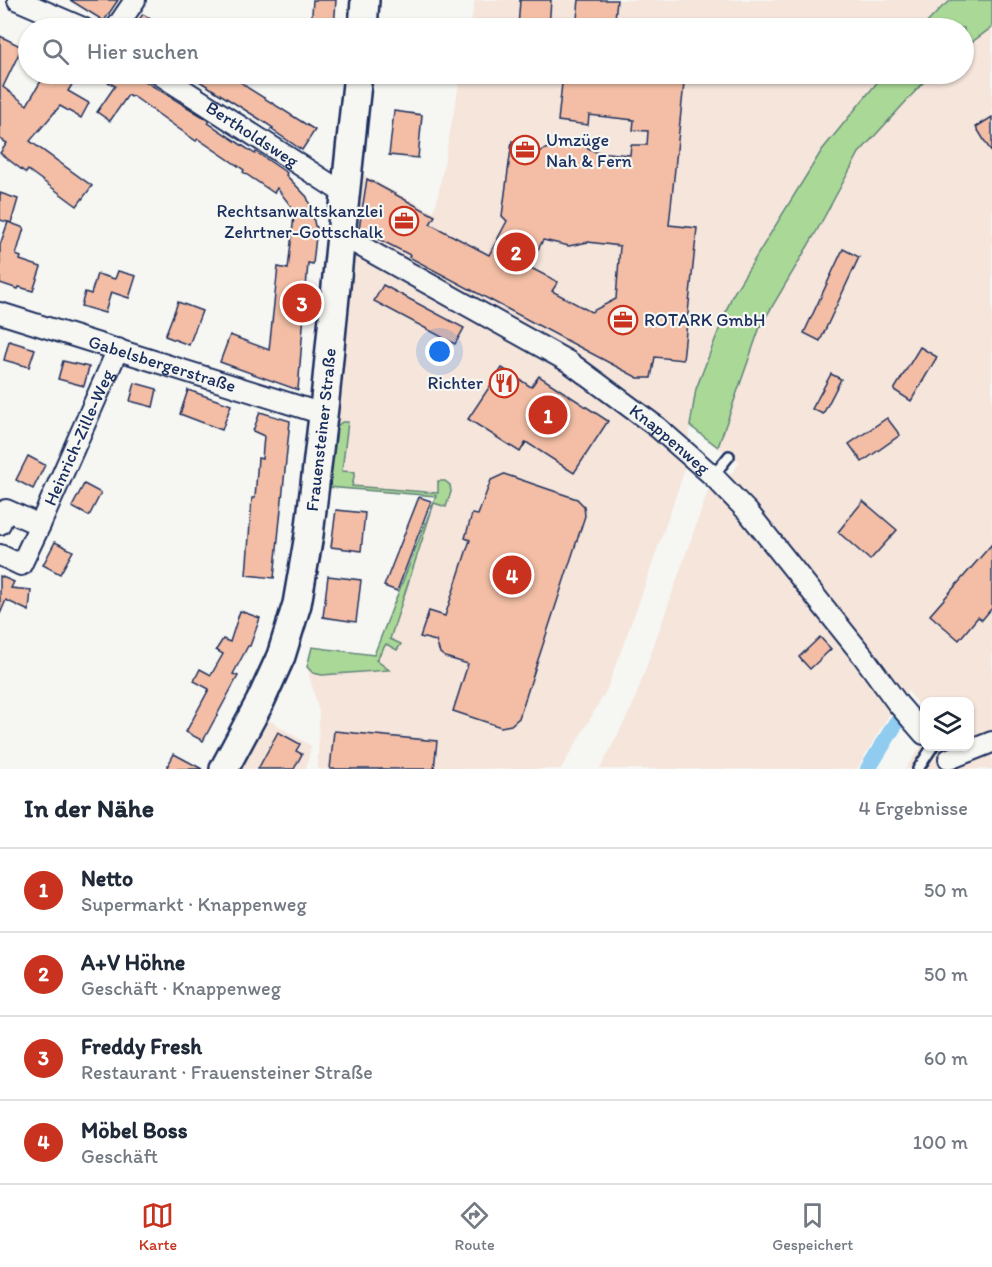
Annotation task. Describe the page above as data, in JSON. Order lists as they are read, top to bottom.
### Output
{
  "streets": {
    "main road": ["Frauensteiner Straße"],
    "street": [
      "Bertholdsweg",
      "Gabelsbergerstraße",
      "Heinrich-Zille-Weg",
      "Knappenweg"
    ]
  },
  "crossings": [
    ["Bertholdsweg", "Frauensteiner Straße"],
    ["Gabelsbergerstraße", "Frauensteiner Straße"],
    ["Gabelsbergerstraße", "Heinrich-Zille-Weg"],
    ["Frauensteiner Straße", "Knappenweg"]
  ],
  "places": {
    "office": ["Umzüge Nah & Fern", "Rechtsanwaltskanzlei Zehrtner-Gottschalk", "ROTARK GmbH"],
    "restaurant": ["Richter"]
  },
  "page": {
    "search": "Hier suchen",
    "pins": [
      "2",
      "3",
      "1",
      "4"
    ],
    "heading": ["In der Nähe", "4 Ergebnisse"],
    "list": [
      {
        "mark": "1",
        "name": "Netto",
        "note": "Supermarkt · Knappenweg",
        "value": "50 m"
      },
      {
        "mark": "2",
        "name": "A+V Höhne",
        "note": "Geschäft · Knappenweg",
        "value": "50 m"
      },
      {
        "mark": "3",
        "name": "Freddy Fresh",
        "note": "Restaurant · Frauensteiner Straße",
        "value": "60 m"
      },
      {
        "mark": "4",
        "name": "Möbel Boss",
        "note": "Geschäft",
        "value": "100 m"
      }
    ],
    "nav": ["Karte", "Route", "Gespeichert"]
  }
}
